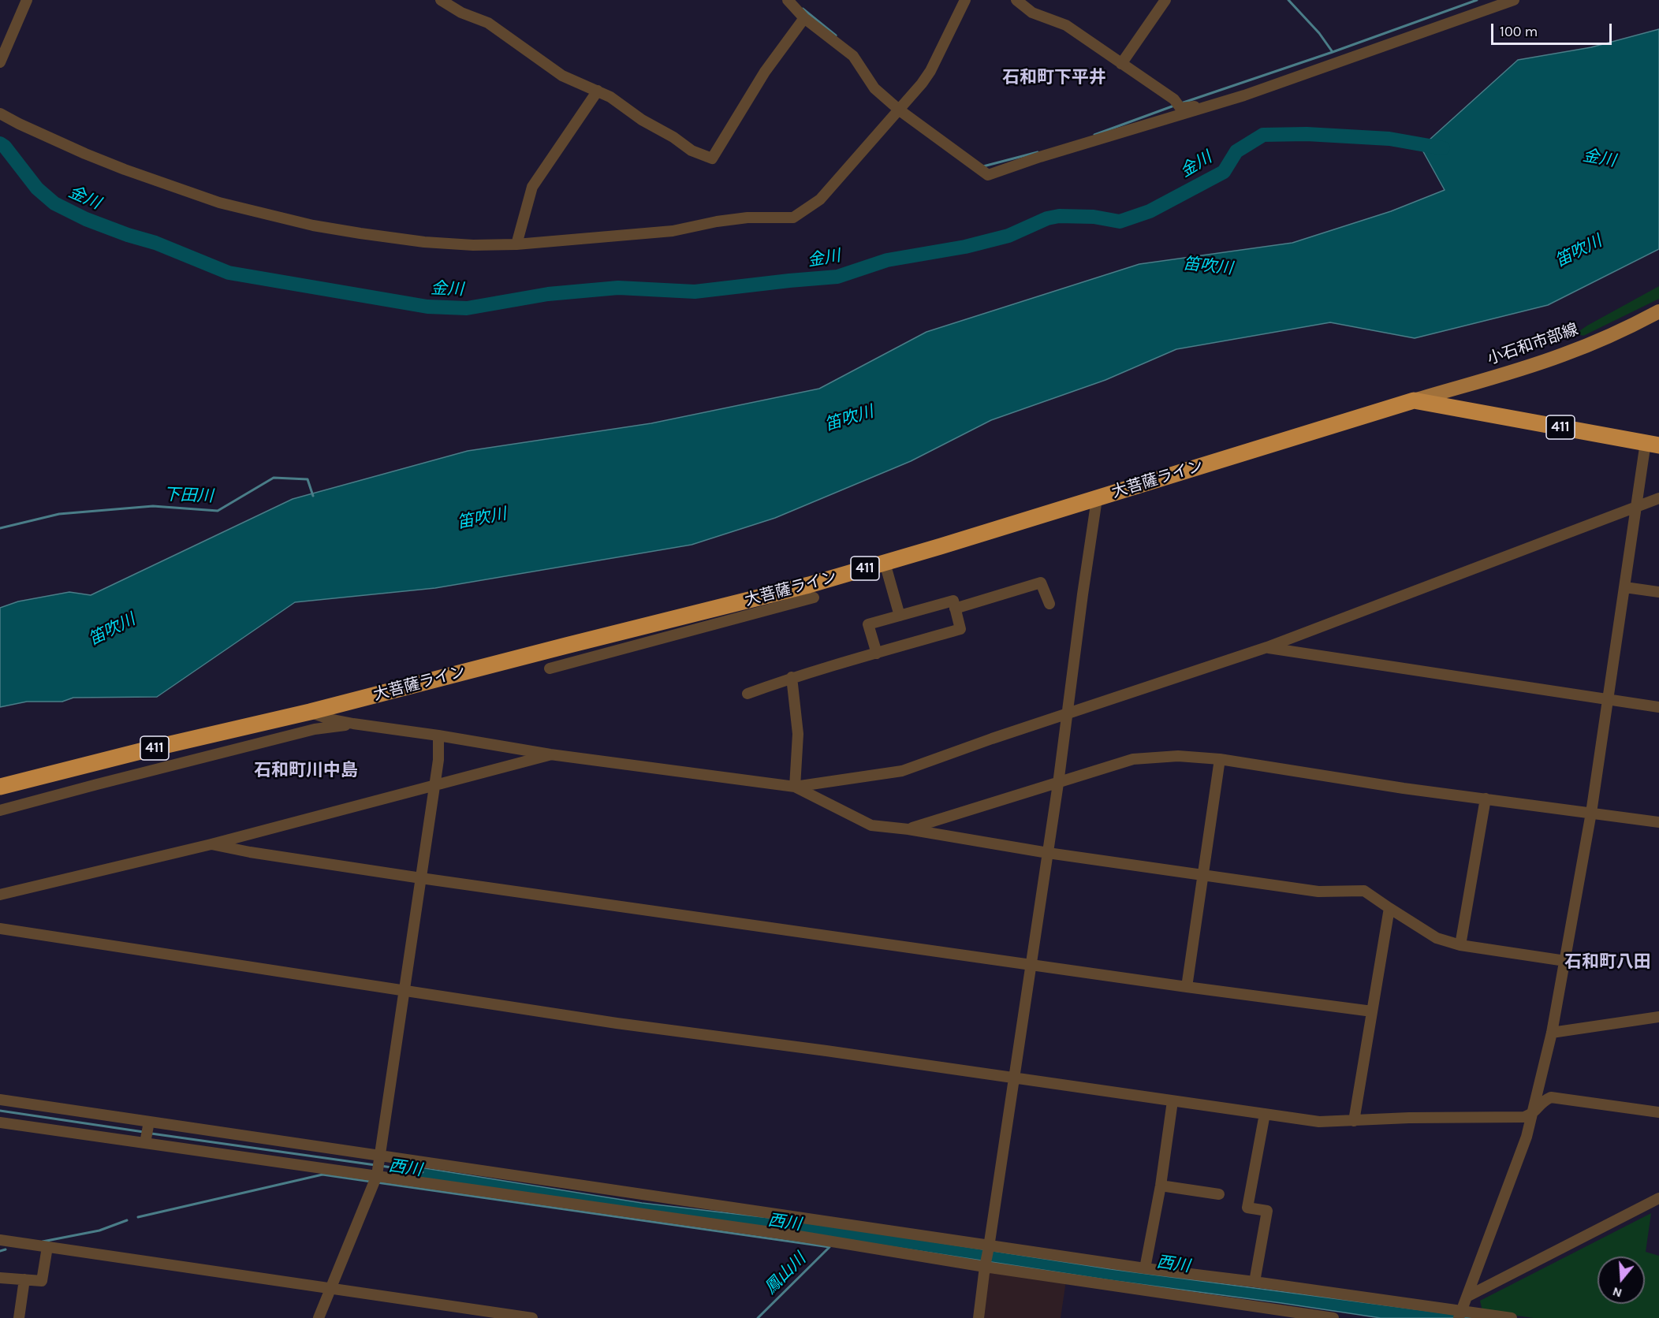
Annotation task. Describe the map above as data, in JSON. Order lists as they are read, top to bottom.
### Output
{
  "streets": {
    "highway": ["411", "大菩薩ライン"],
    "main road": ["小石和市部線"]
  },
  "crossings": [
    ["小石和市部線", "大菩薩ライン"]
  ],
  "districts": ["石和町下平井", "石和町川中島", "石和町八田"],
  "water": [
    "金川",
    "笛吹川",
    "下田川",
    "西川",
    "鳳山川"
  ],
  "scale_bar": "100 m",
  "north": "bottom"
}
